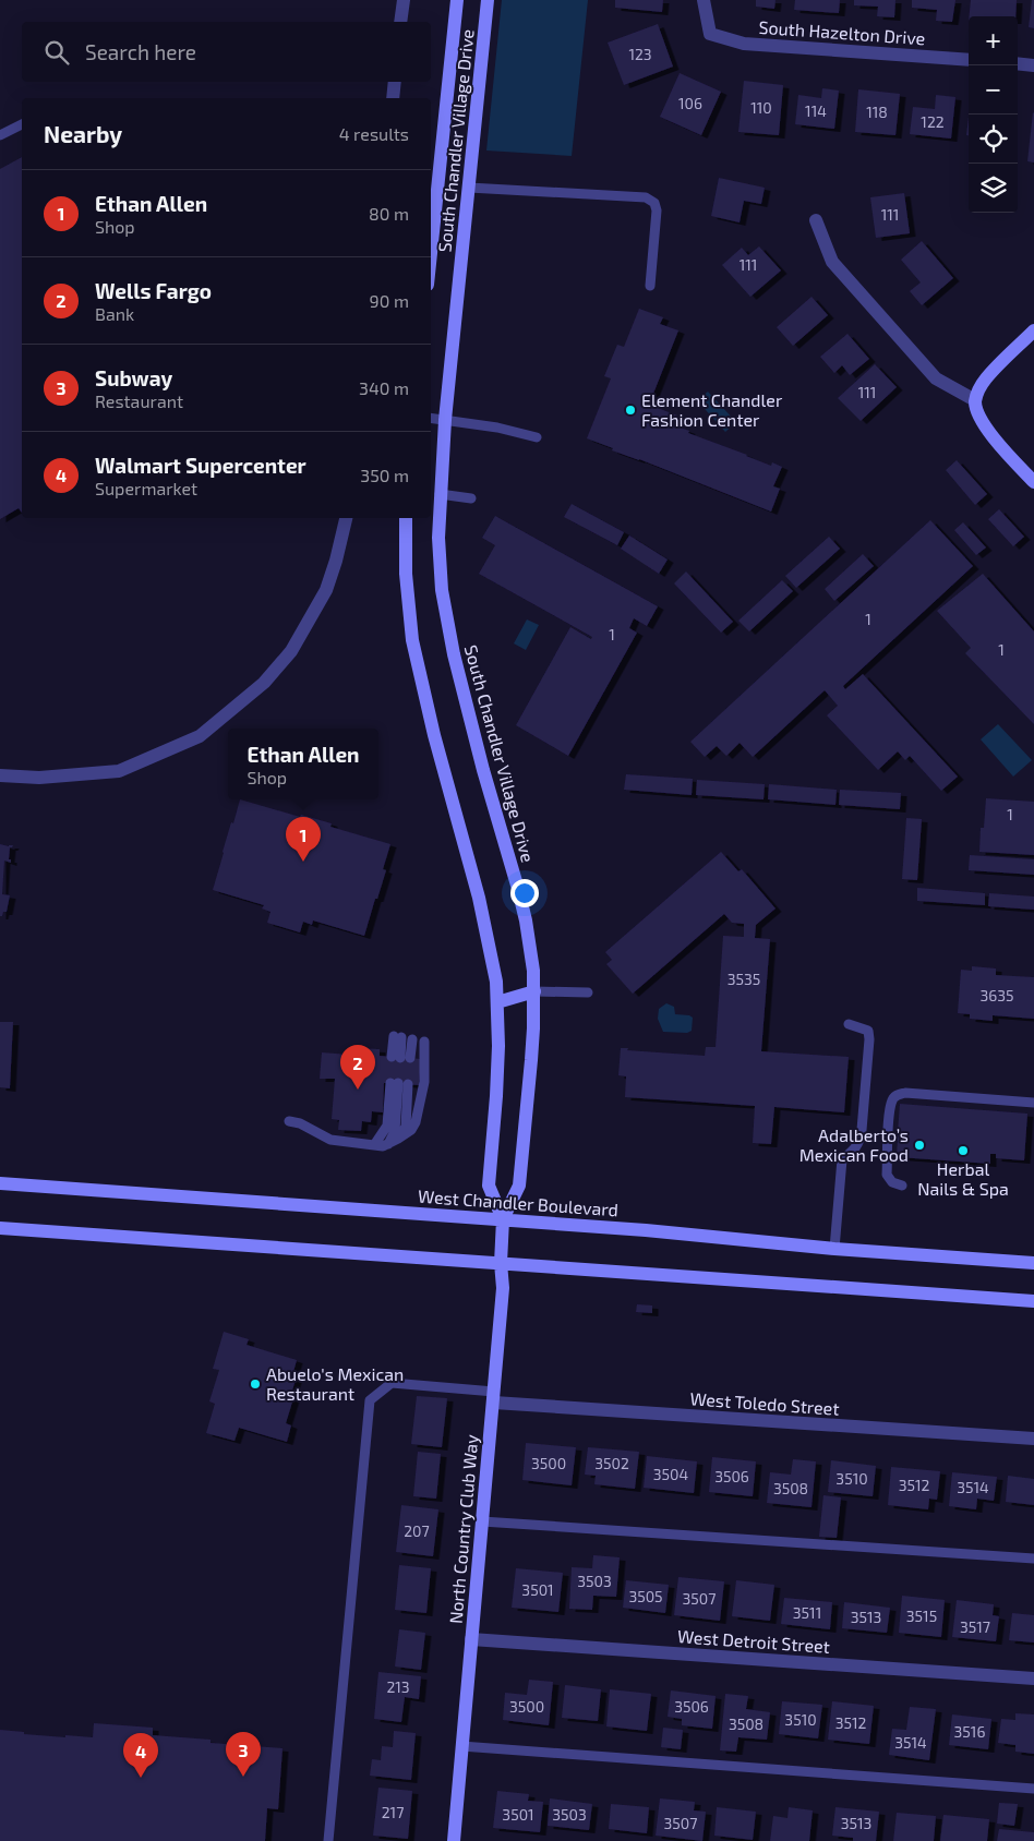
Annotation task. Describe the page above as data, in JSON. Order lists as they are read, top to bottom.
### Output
{
  "streets": {
    "street": [
      "South Hazelton Drive",
      "South Chandler Village Drive",
      "West Chandler Boulevard",
      "West Toledo Street",
      "North Country Club Way",
      "West Detroit Street"
    ]
  },
  "crossings": [
    ["South Chandler Village Drive", "West Chandler Boulevard"],
    ["South Chandler Village Drive", "North Country Club Way"],
    ["West Chandler Boulevard", "North Country Club Way"],
    ["West Toledo Street", "North Country Club Way"],
    ["North Country Club Way", "West Detroit Street"]
  ],
  "places": [
    "Element Chandler Fashion Center",
    "Adalberto’s Mexican Food",
    "Herbal Nails & Spa",
    "Abuelo's Mexican Restaurant"
  ],
  "house_numbers": [
    "123",
    "106",
    "110",
    "114",
    "118",
    "122",
    "111",
    "111",
    "111",
    "1",
    "1",
    "1",
    "1",
    "3535",
    "3635",
    "3500",
    "3502",
    "3504",
    "3506",
    "3510",
    "3512",
    "3514",
    "3508",
    "207",
    "3503",
    "3501",
    "3505",
    "3507",
    "3511",
    "3515",
    "3513",
    "3517",
    "213",
    "3500",
    "3506",
    "3510",
    "3512",
    "3508",
    "3516",
    "3514",
    "217",
    "3501",
    "3503",
    "3507",
    "3513"
  ],
  "page": {
    "map_buttons": ["+", "−"],
    "search": "Search here",
    "heading": ["Nearby", "4 results"],
    "list": [
      {
        "mark": "1",
        "name": "Ethan Allen",
        "note": "Shop",
        "value": "80 m"
      },
      {
        "mark": "2",
        "name": "Wells Fargo",
        "note": "Bank",
        "value": "90 m"
      },
      {
        "mark": "3",
        "name": "Subway",
        "note": "Restaurant",
        "value": "340 m"
      },
      {
        "mark": "4",
        "name": "Walmart Supercenter",
        "note": "Supermarket",
        "value": "350 m"
      }
    ],
    "popup": ["Ethan Allen", "Shop"],
    "pins": [
      "1",
      "2",
      "3",
      "4"
    ]
  }
}
